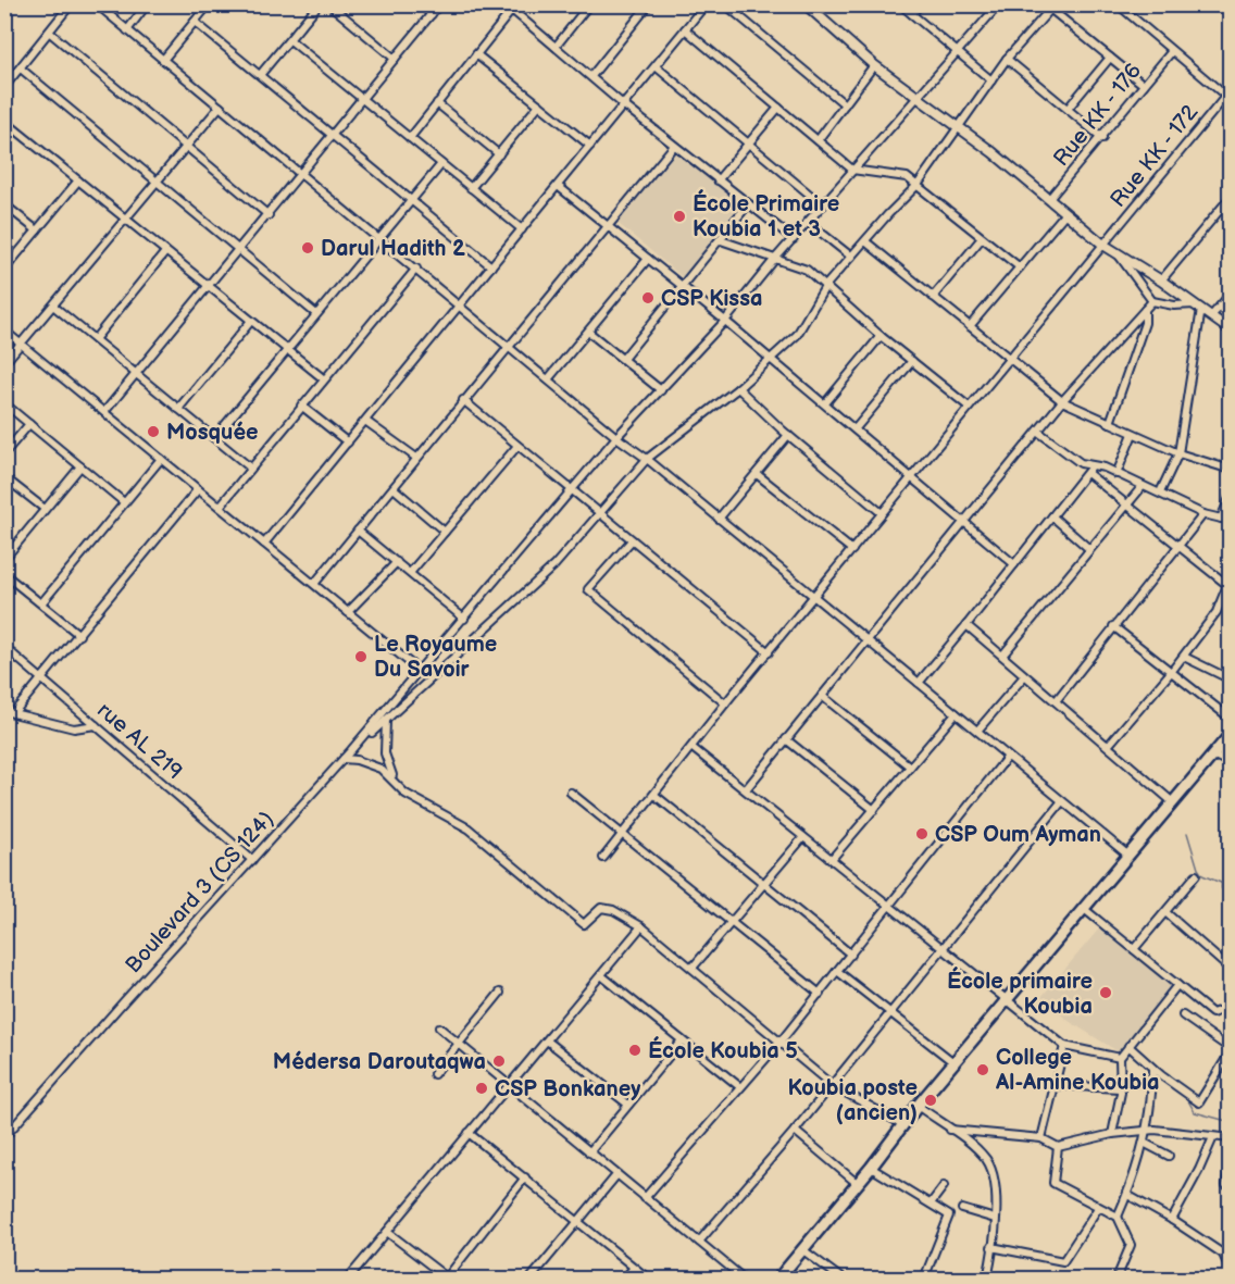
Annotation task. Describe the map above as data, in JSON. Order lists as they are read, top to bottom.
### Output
{
  "streets": {
    "street": [
      "Rue KK - 176",
      "Rue KK - 172",
      "rue AL 219",
      "Boulevard 3 (CS 124)"
    ]
  },
  "crossings": [
    ["rue AL 219", "Boulevard 3 (CS 124)"]
  ],
  "places": [
    "École Primaire Koubia 1 et 3",
    "Darul Hadith 2",
    "CSP Kissa",
    "Mosquée",
    "Le Royaume Du Savoir",
    "CSP Oum Ayman",
    "École primaire Koubia",
    "École Koubia 5",
    "Médersa Daroutaqwa",
    "College Al-Amine Koubia",
    "CSP Bonkaney",
    "Koubia poste (ancien)"
  ]
}
